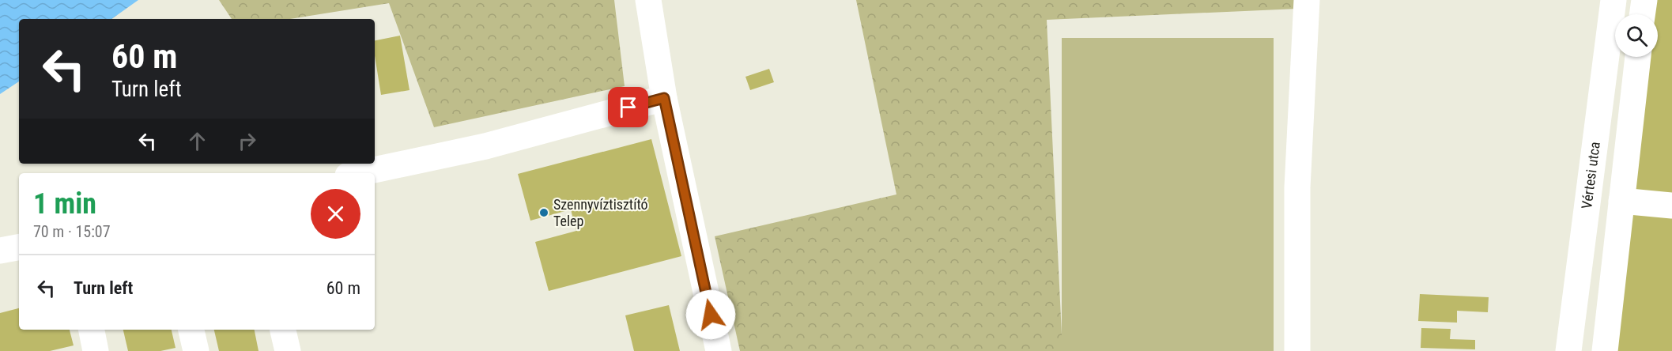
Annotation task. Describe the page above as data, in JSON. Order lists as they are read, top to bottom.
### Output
{
  "streets": {
    "street": ["Vértesi utca"]
  },
  "places": ["Szennyvíztisztító Telep"],
  "page": {
    "turn": ["60 m", "Turn left"],
    "heading": ["1 min", "70 m · 15:07"],
    "list": [
      {
        "name": "Turn left",
        "value": "60 m"
      }
    ]
  }
}
